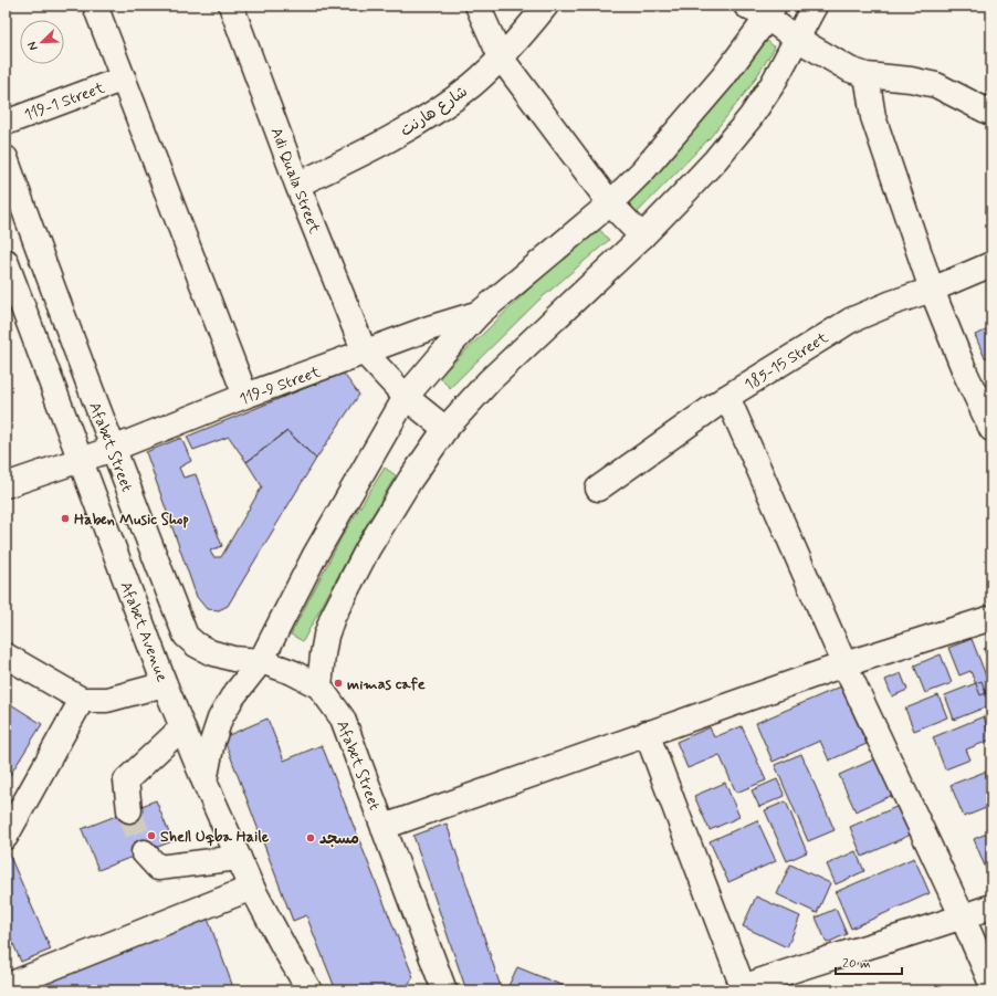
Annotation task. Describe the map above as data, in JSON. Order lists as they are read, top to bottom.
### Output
{
  "streets": {
    "main road": [
      "119-1 Street",
      "شارع هارنت",
      "Adi Quala Street",
      "185-15 Street",
      "119-9 Street",
      "Afabet Street",
      "Afabet Avenue"
    ]
  },
  "crossings": [
    ["شارع هارنت", "Adi Quala Street"],
    ["Adi Quala Street", "119-9 Street"],
    ["119-9 Street", "Afabet Street"],
    ["119-9 Street", "Afabet Avenue"]
  ],
  "places": [
    "Haben Music Shop",
    "mimas cafe",
    "Shell Uqba Haile",
    "مسجد"
  ],
  "scale_bar": "20 m",
  "north": "bottom left"
}
